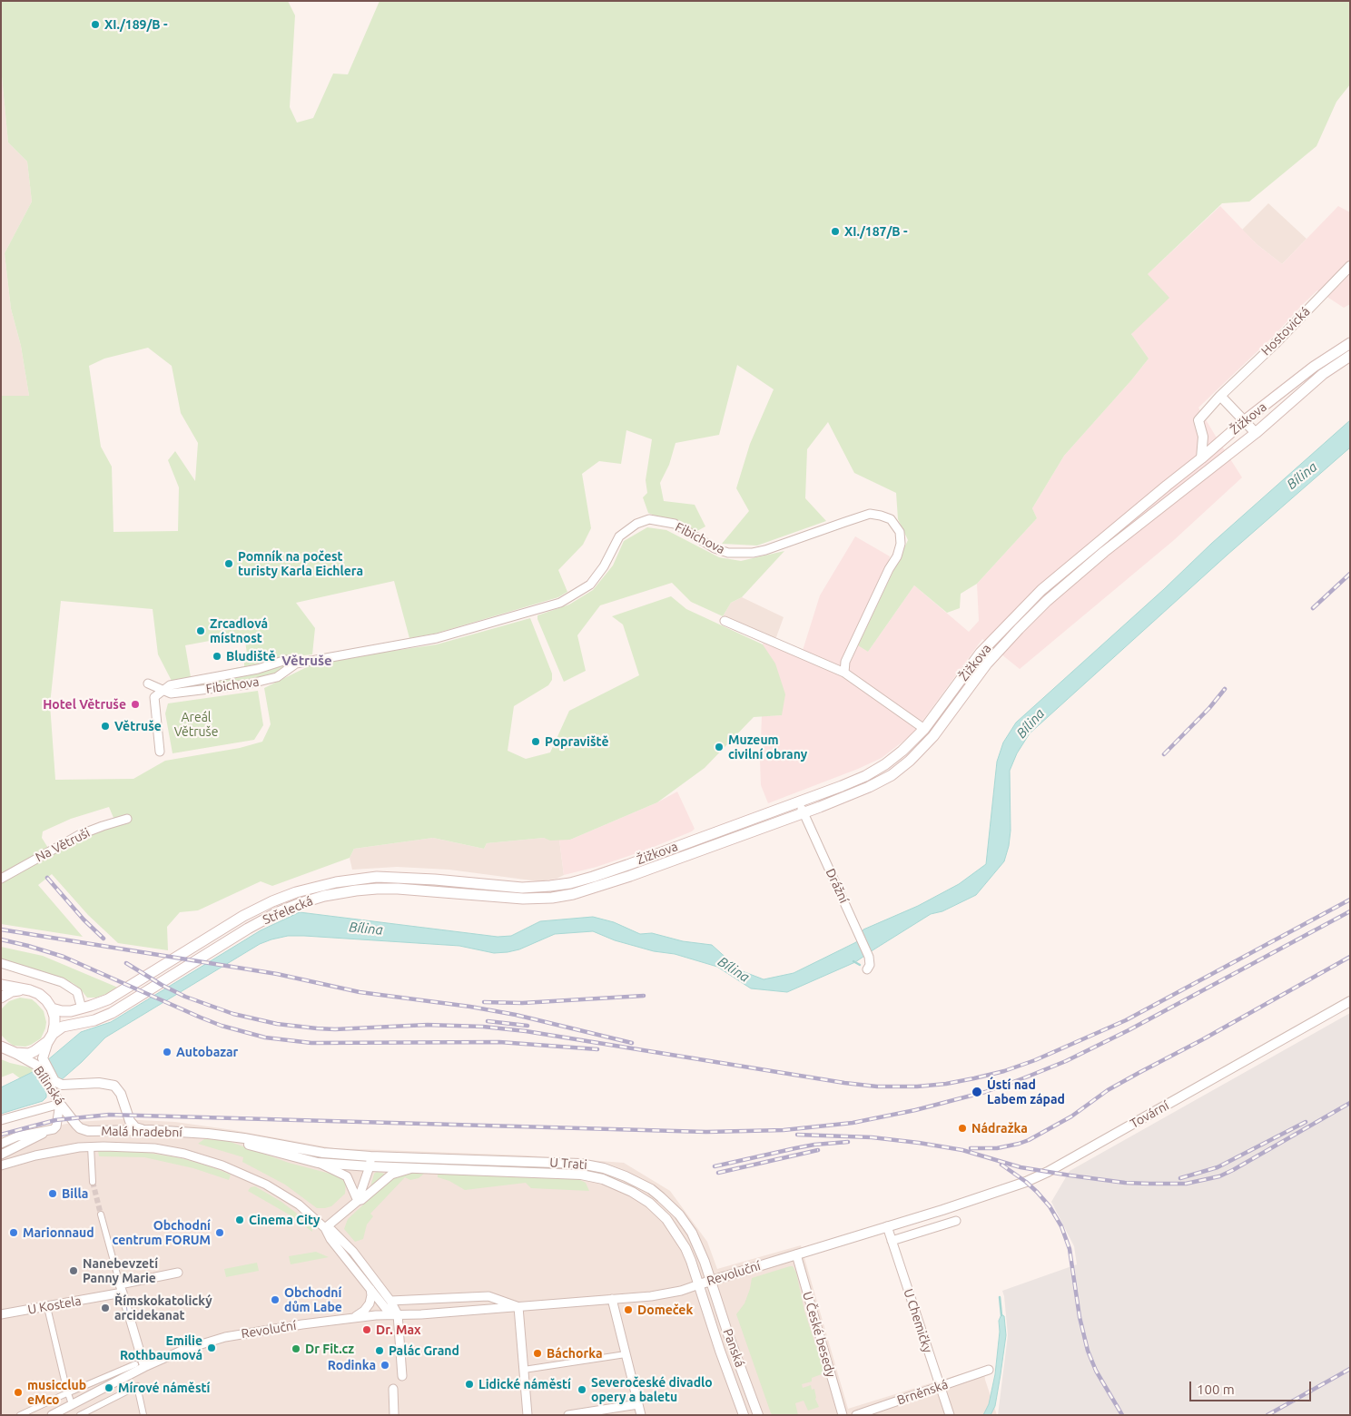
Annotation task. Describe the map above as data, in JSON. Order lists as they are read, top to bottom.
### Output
{
  "streets": {
    "main road": ["Žižkova", "Střelecká"],
    "street": [
      "Hostovická",
      "Fibichova",
      "Na Větruši",
      "Drážní",
      "Bílinská",
      "Tovární",
      "Malá hradební",
      "U Trati",
      "Revoluční",
      "U Kostela",
      "U Chemičky",
      "U České besedy",
      "Panská",
      "Brněnská"
    ]
  },
  "crossings": [
    ["Hostovická", "Žižkova"],
    ["Žižkova", "Drážní"],
    ["Žižkova", "Střelecká"],
    ["Střelecká", "Bílinská"],
    ["Bílinská", "Malá hradební"],
    ["Tovární", "Revoluční"],
    ["Malá hradební", "U Trati"],
    ["Malá hradební", "Revoluční"],
    ["U Trati", "Revoluční"],
    ["U Trati", "Panská"],
    ["Revoluční", "U Chemičky"],
    ["Revoluční", "U České besedy"],
    ["Revoluční", "Panská"],
    ["U Chemičky", "Brněnská"]
  ],
  "districts": ["Větruše"],
  "water": ["Bílina"],
  "parks": ["Areál Větruše"],
  "places": [
    "XI./189/B -",
    "XI./187/B -",
    "Pomník na počest turisty Karla Eichlera",
    "Zrcadlová místnost",
    "Bludiště",
    "Hotel Větruše",
    "Větruše",
    "Popraviště",
    "Muzeum civilní obrany",
    "Autobazar",
    "Ústí nad Labem západ",
    "Nádražka",
    "Billa",
    "Cinema City",
    "Marionnaud",
    "Obchodní centrum FORUM",
    "Nanebevzetí Panny Marie",
    "Obchodní dům Labe",
    "Římskokatolický arcidekanat",
    "Domeček",
    "Dr. Max",
    "Emilie Rothbaumová",
    "Dr Fit.cz",
    "Palác Grand",
    "Báchorka",
    "Rodinka",
    "Lidické náměstí",
    "Mírové náměstí",
    "Severočeské divadlo opery a baletu",
    "musicclub eMco"
  ],
  "scale_bar": "100 m"
}
